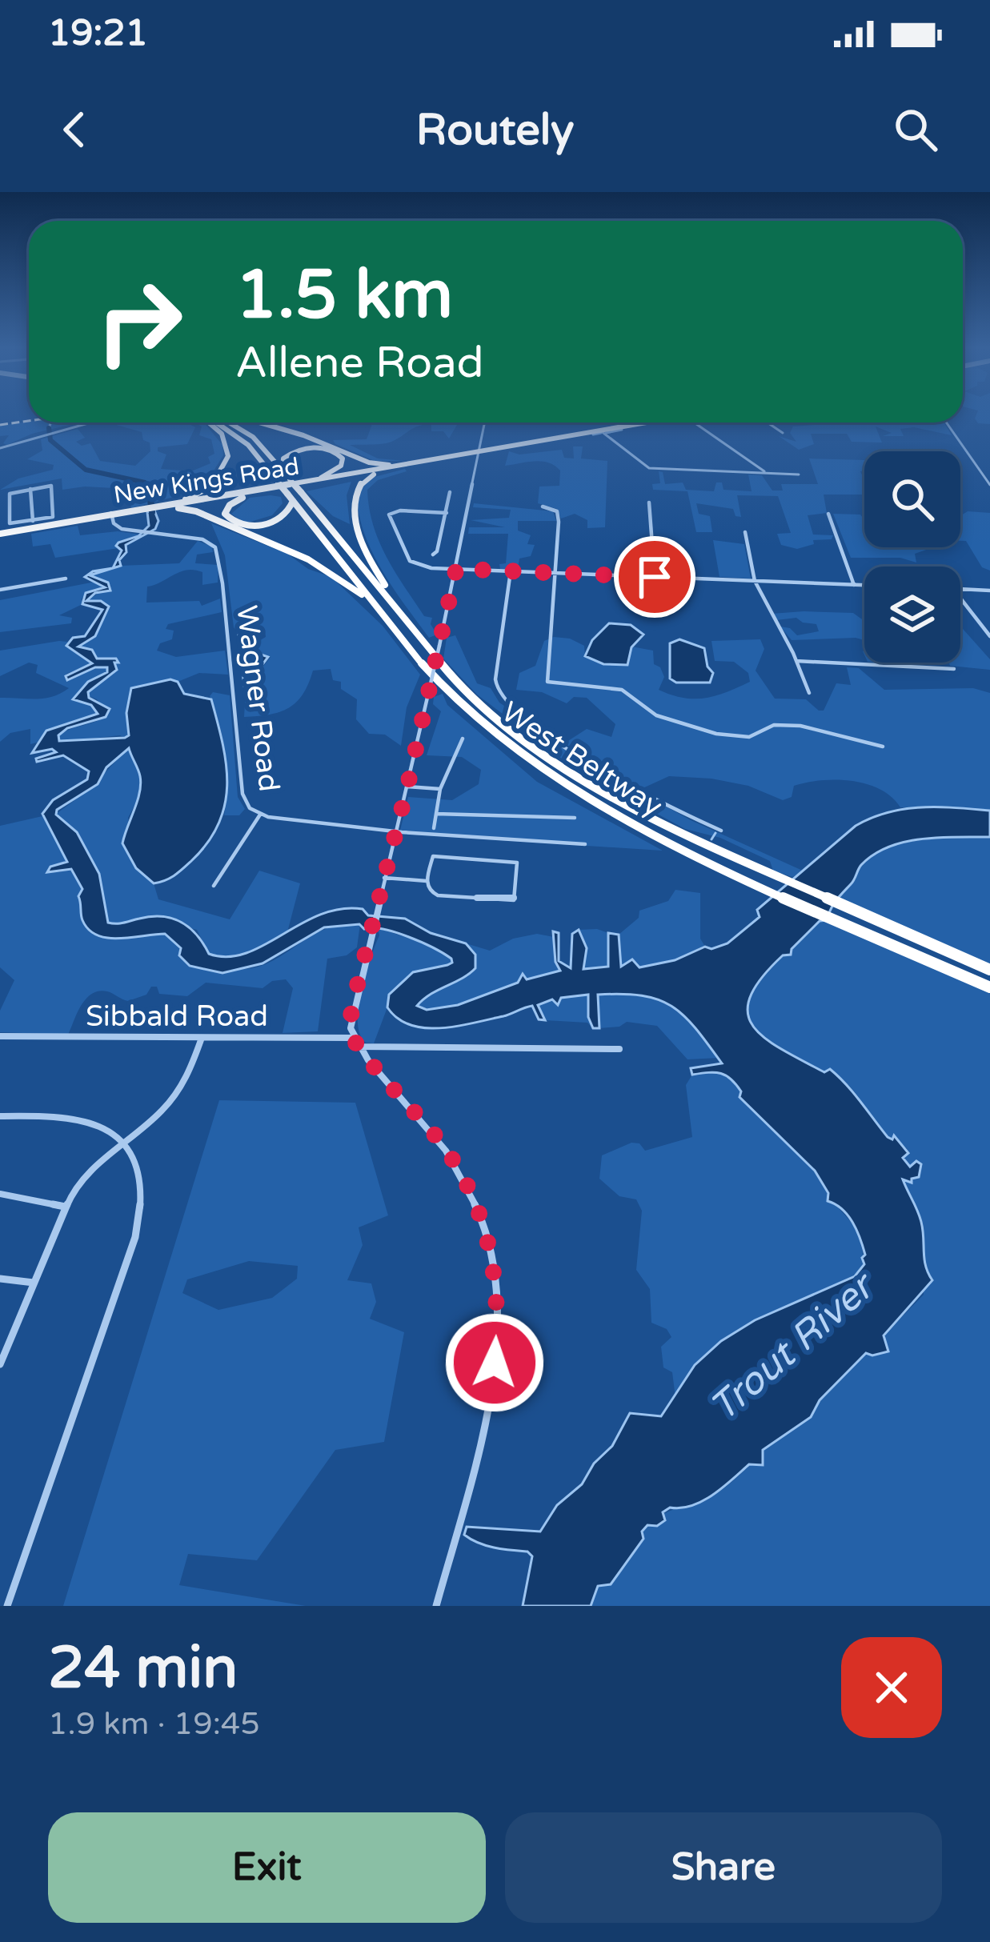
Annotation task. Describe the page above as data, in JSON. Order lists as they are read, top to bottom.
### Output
{
  "streets": {
    "highway": ["New Kings Road", "West Beltway"],
    "street": ["Wagner Road", "Sibbald Road"]
  },
  "crossings": [
    ["New Kings Road", "Wagner Road"]
  ],
  "water": ["Trout River"],
  "page": {
    "status": "19:21",
    "header": "Routely",
    "turn": ["1.5 km", "Allene Road"],
    "heading": ["24 min", "1.9 km · 19:45"],
    "buttons": ["Exit", "Share"]
  }
}
